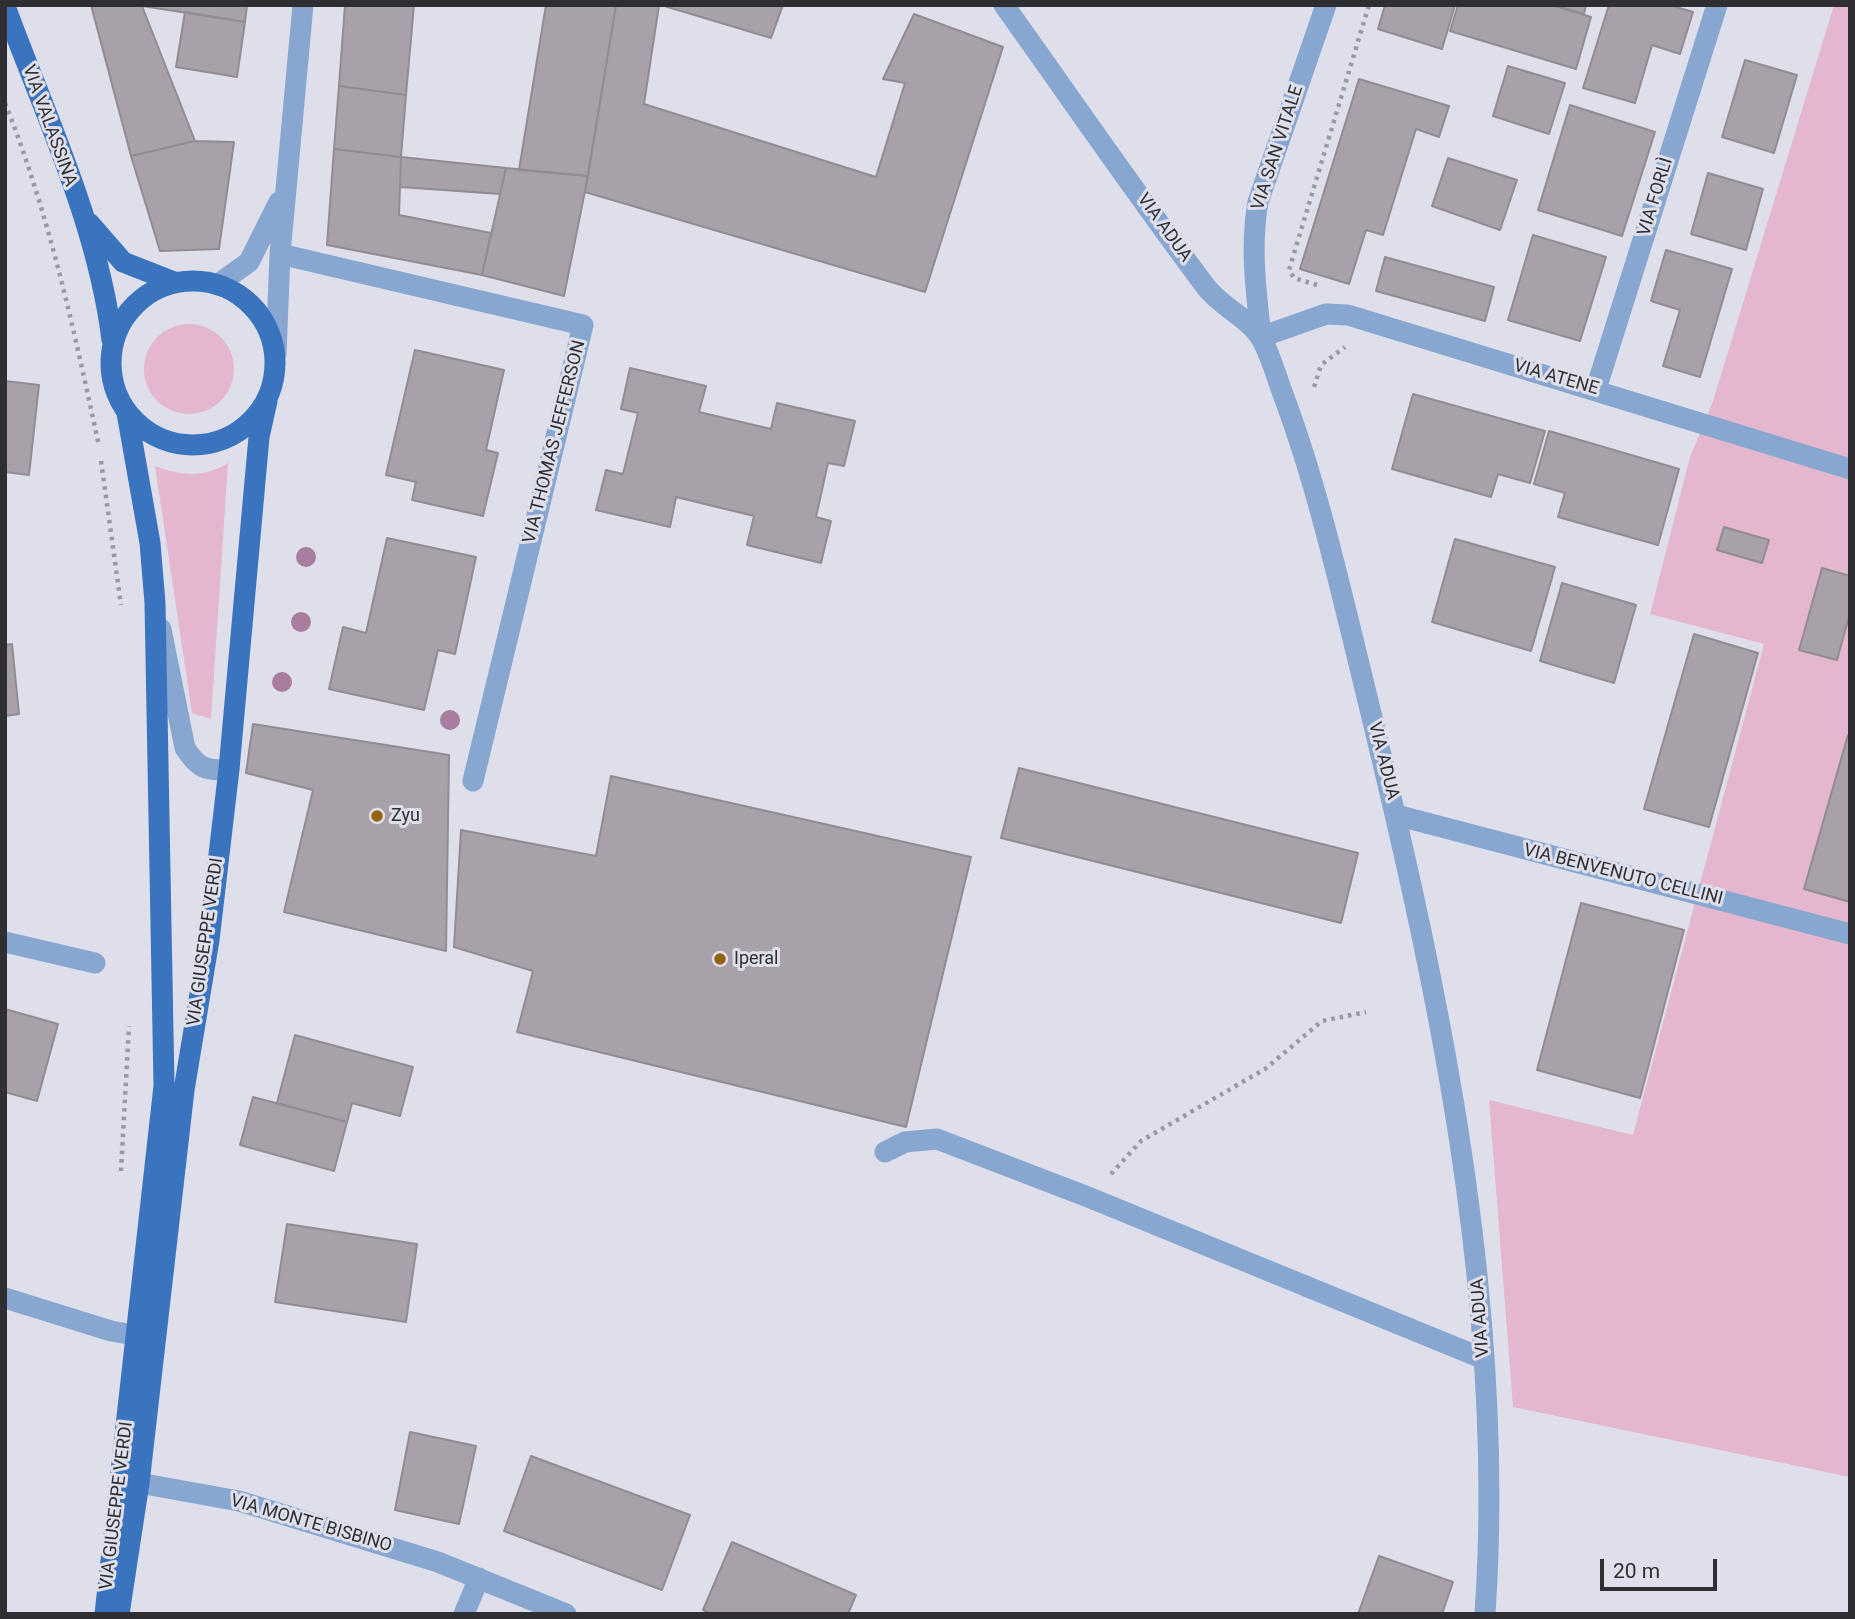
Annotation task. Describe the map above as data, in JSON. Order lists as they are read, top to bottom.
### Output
{
  "streets": {
    "main road": ["VIA VALASSINA", "VIA GIUSEPPE VERDI"],
    "street": [
      "VIA SAN VITALE",
      "VIA FORLÌ",
      "VIA ADUA",
      "VIA ATENE",
      "VIA THOMAS JEFFERSON",
      "VIA BENVENUTO CELLINI",
      "VIA MONTE BISBINO"
    ]
  },
  "crossings": [
    ["VIA VALASSINA", "VIA GIUSEPPE VERDI"],
    ["VIA SAN VITALE", "VIA ADUA"],
    ["VIA SAN VITALE", "VIA ATENE"],
    ["VIA FORLÌ", "VIA ATENE"],
    ["VIA ADUA", "VIA ATENE"],
    ["VIA ADUA", "VIA BENVENUTO CELLINI"],
    ["VIA GIUSEPPE VERDI", "VIA MONTE BISBINO"]
  ],
  "places": ["Zyu", "Iperal"],
  "scale_bar": "20 m"
}
